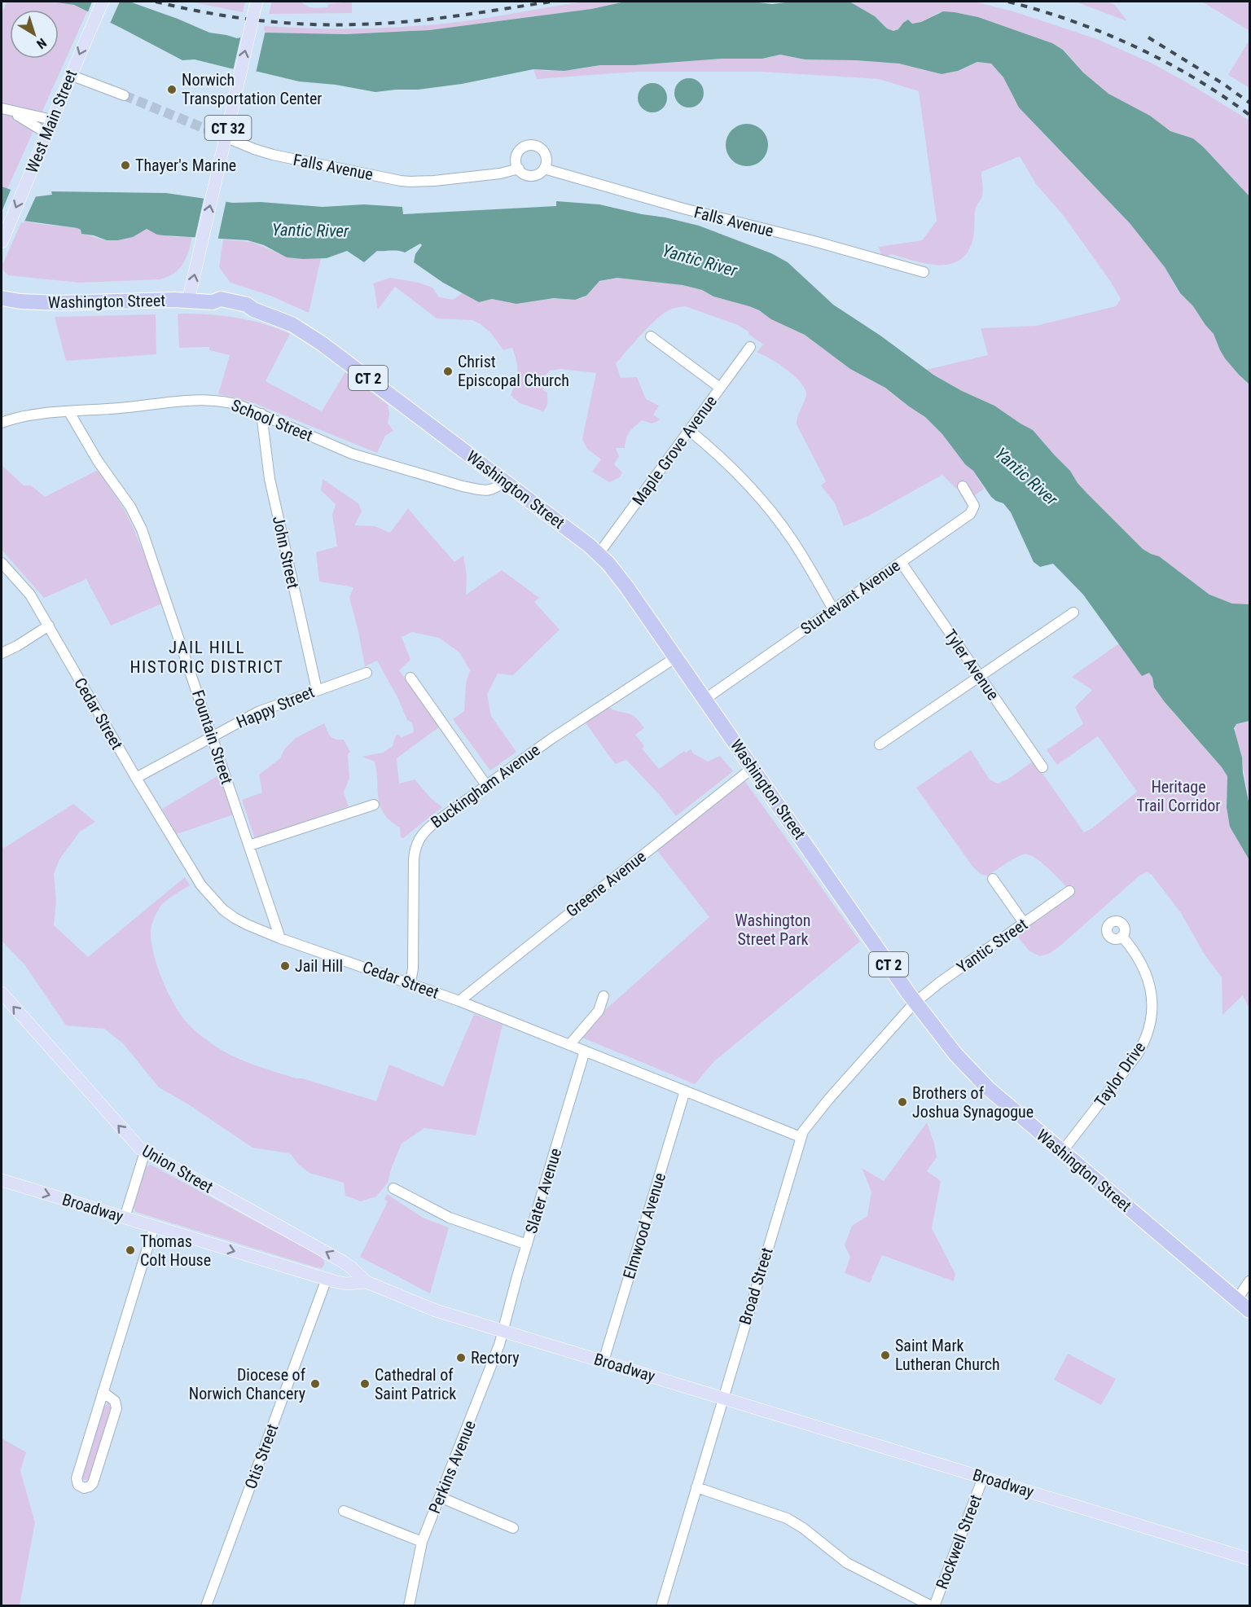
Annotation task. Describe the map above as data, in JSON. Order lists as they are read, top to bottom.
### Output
{
  "streets": {
    "highway": ["Washington Street", "CT 2"],
    "main road": [
      "West Main Street",
      "CT 32",
      "Union Street",
      "Broadway"
    ],
    "street": [
      "Falls Avenue",
      "School Street",
      "Maple Grove Avenue",
      "John Street",
      "Sturtevant Avenue",
      "Tyler Avenue",
      "Happy Street",
      "Cedar Street",
      "Fountain Street",
      "Buckingham Avenue",
      "Greene Avenue",
      "Yantic Street",
      "Taylor Drive",
      "Slater Avenue",
      "Elmwood Avenue",
      "Broad Street",
      "Otis Street",
      "Perkins Avenue",
      "Rockwell Street"
    ]
  },
  "crossings": [
    ["CT 32", "Washington Street"],
    ["Washington Street", "School Street"],
    ["Washington Street", "Maple Grove Avenue"],
    ["Washington Street", "Sturtevant Avenue"],
    ["Washington Street", "Buckingham Avenue"],
    ["Washington Street", "Greene Avenue"],
    ["Washington Street", "Yantic Street"],
    ["Washington Street", "Taylor Drive"],
    ["Washington Street", "Broad Street"],
    ["School Street", "John Street"],
    ["School Street", "Fountain Street"],
    ["John Street", "Happy Street"],
    ["Sturtevant Avenue", "Tyler Avenue"],
    ["Happy Street", "Cedar Street"],
    ["Happy Street", "Fountain Street"],
    ["Cedar Street", "Fountain Street"],
    ["Cedar Street", "Buckingham Avenue"],
    ["Cedar Street", "Greene Avenue"],
    ["Cedar Street", "Slater Avenue"],
    ["Cedar Street", "Elmwood Avenue"],
    ["Cedar Street", "Broad Street"],
    ["Yantic Street", "Broad Street"],
    ["Union Street", "Broadway"],
    ["Slater Avenue", "Broadway"],
    ["Slater Avenue", "Perkins Avenue"],
    ["Broadway", "Elmwood Avenue"],
    ["Broadway", "Broad Street"],
    ["Broadway", "Otis Street"],
    ["Broadway", "Perkins Avenue"],
    ["Broadway", "Rockwell Street"]
  ],
  "one_way": ["West Main Street", "Union Street"],
  "districts": ["JAIL HILL HISTORIC DISTRICT"],
  "water": ["Yantic River"],
  "parks": ["Heritage Trail Corridor", "Washington Street Park"],
  "places": [
    "Norwich Transportation Center",
    "Thayer's Marine",
    "Christ Episcopal Church",
    "Jail Hill",
    "Brothers of Joshua Synagogue",
    "Thomas Colt House",
    "Saint Mark Lutheran Church",
    "Rectory",
    "Diocese of Norwich Chancery",
    "Cathedral of Saint Patrick"
  ],
  "north": "bottom right"
}
